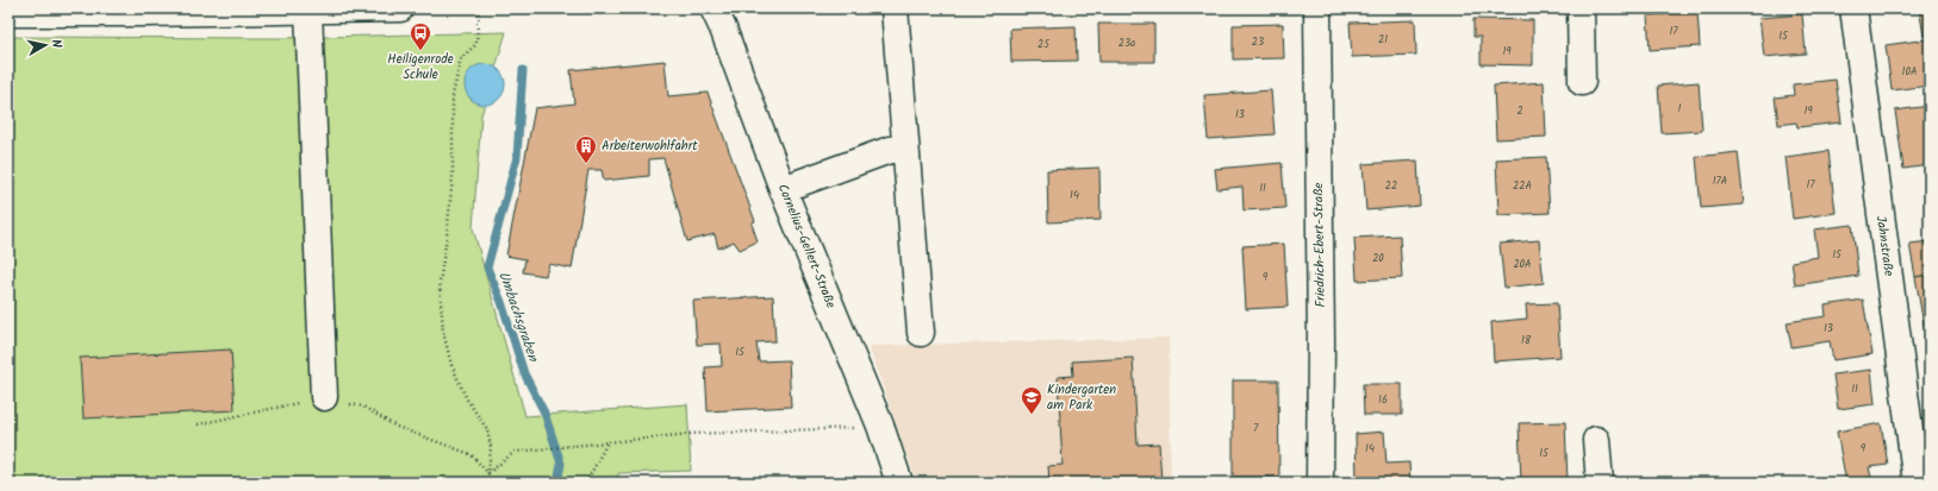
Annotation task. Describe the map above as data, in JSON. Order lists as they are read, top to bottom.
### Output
{
  "streets": {
    "street": ["Friedrich-Ebert-Straße", "Cornelius-Gellert-Straße", "Jahnstraße"]
  },
  "water": ["Umbachsgraben"],
  "places": {
    "bus stop": ["Heiligenrode Schule"],
    "building": ["Arbeiterwohlfahrt"],
    "school or university": ["Kindergarten am Park"]
  },
  "house_numbers": [
    "17",
    "15",
    "21",
    "23",
    "23a",
    "25",
    "19",
    "10A",
    "1",
    "2",
    "19",
    "13",
    "17A",
    "17",
    "22",
    "22A",
    "11",
    "14",
    "15",
    "20",
    "20A",
    "9",
    "13",
    "18",
    "15",
    "11",
    "16",
    "7",
    "14",
    "9",
    "15"
  ],
  "north": "right"
}
